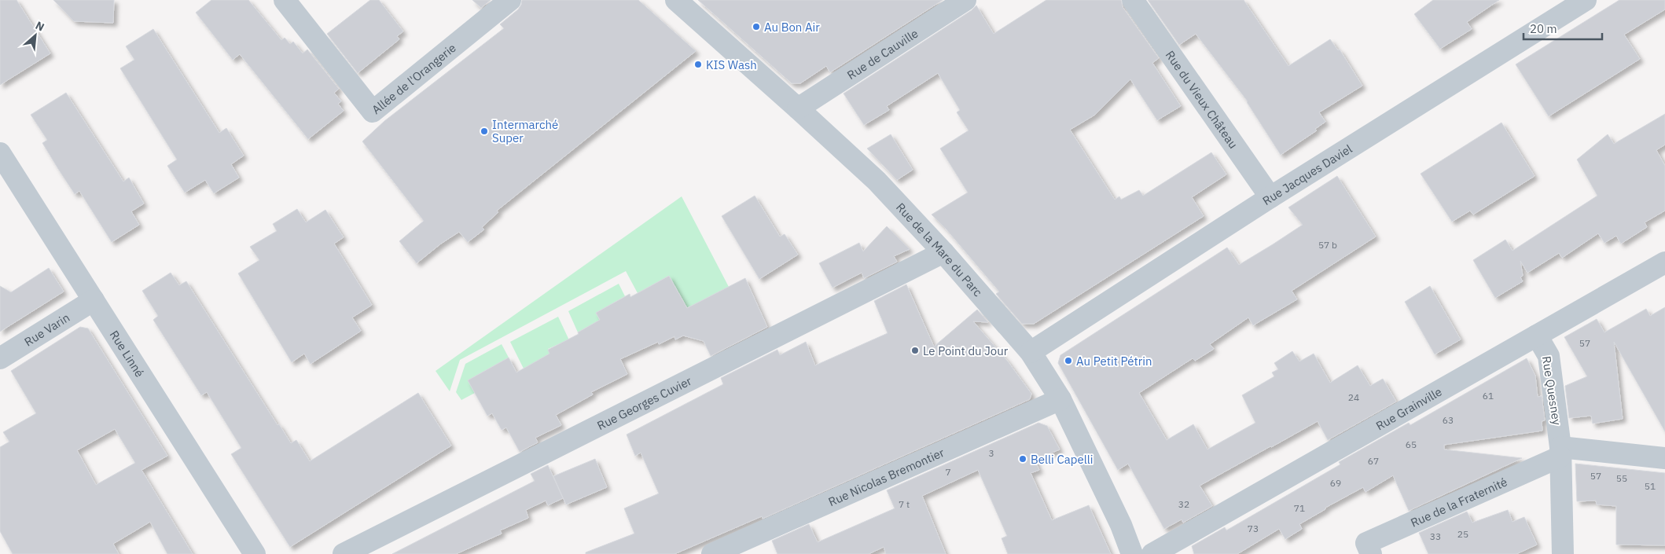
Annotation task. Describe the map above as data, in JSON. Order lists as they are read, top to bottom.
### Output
{
  "streets": {
    "street": [
      "Rue de Cauville",
      "Allée de l'Orangerie",
      "Rue du Vieux Château",
      "Rue Jacques Daviel",
      "Rue de la Mare du Parc",
      "Rue Varin",
      "Rue Linné",
      "Rue Quesney",
      "Rue Georges Cuvier",
      "Rue Grainville",
      "Rue Nicolas Bremontier",
      "Rue de la Fraternité"
    ]
  },
  "crossings": [
    ["Rue de Cauville", "Rue de la Mare du Parc"],
    ["Rue du Vieux Château", "Rue Jacques Daviel"],
    ["Rue Jacques Daviel", "Rue de la Mare du Parc"],
    ["Rue de la Mare du Parc", "Rue Georges Cuvier"],
    ["Rue de la Mare du Parc", "Rue Nicolas Bremontier"],
    ["Rue Varin", "Rue Linné"],
    ["Rue Quesney", "Rue Grainville"],
    ["Rue Quesney", "Rue de la Fraternité"]
  ],
  "places": [
    "Au Bon Air",
    "KIS Wash",
    "Intermarché Super",
    "Le Point du Jour",
    "Au Petit Pétrin",
    "Belli Capelli"
  ],
  "house_numbers": [
    "57 b",
    "57",
    "61",
    "24",
    "63",
    "65",
    "3",
    "67",
    "7",
    "57",
    "55",
    "69",
    "51",
    "7 t",
    "32",
    "71",
    "73",
    "25",
    "33"
  ],
  "scale_bar": "20 m",
  "north": "top right"
}
